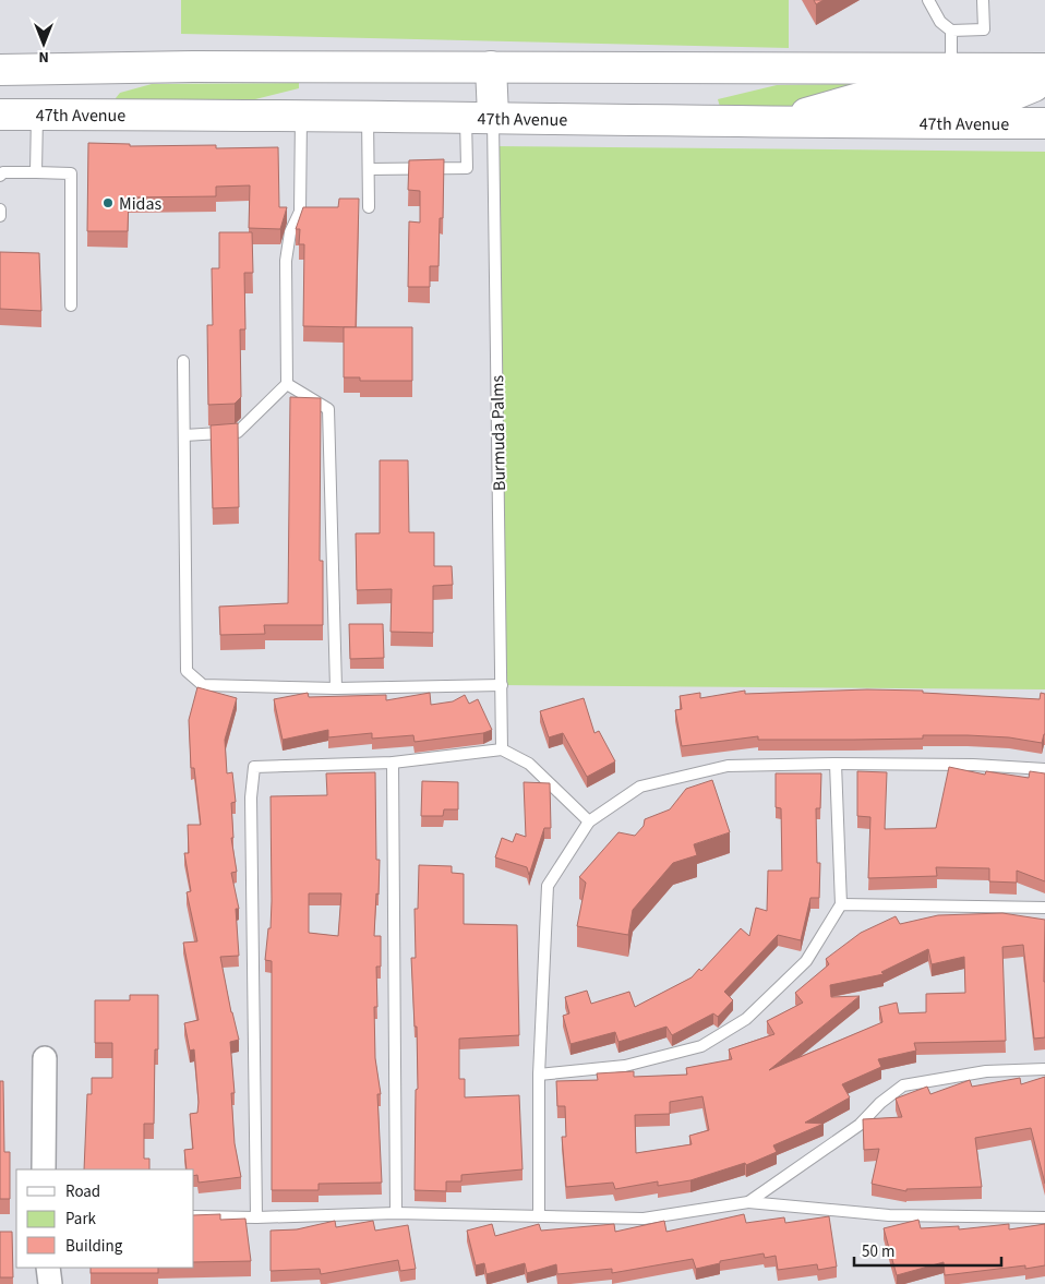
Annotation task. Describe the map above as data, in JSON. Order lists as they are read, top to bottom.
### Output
{
  "streets": {
    "main road": ["47th Avenue"],
    "lane": ["Burmuda Palms"]
  },
  "crossings": [
    ["47th Avenue", "Burmuda Palms"]
  ],
  "places": ["Midas"],
  "legend": ["Road", "Park", "Building"],
  "scale_bar": "50 m",
  "north": "bottom"
}
